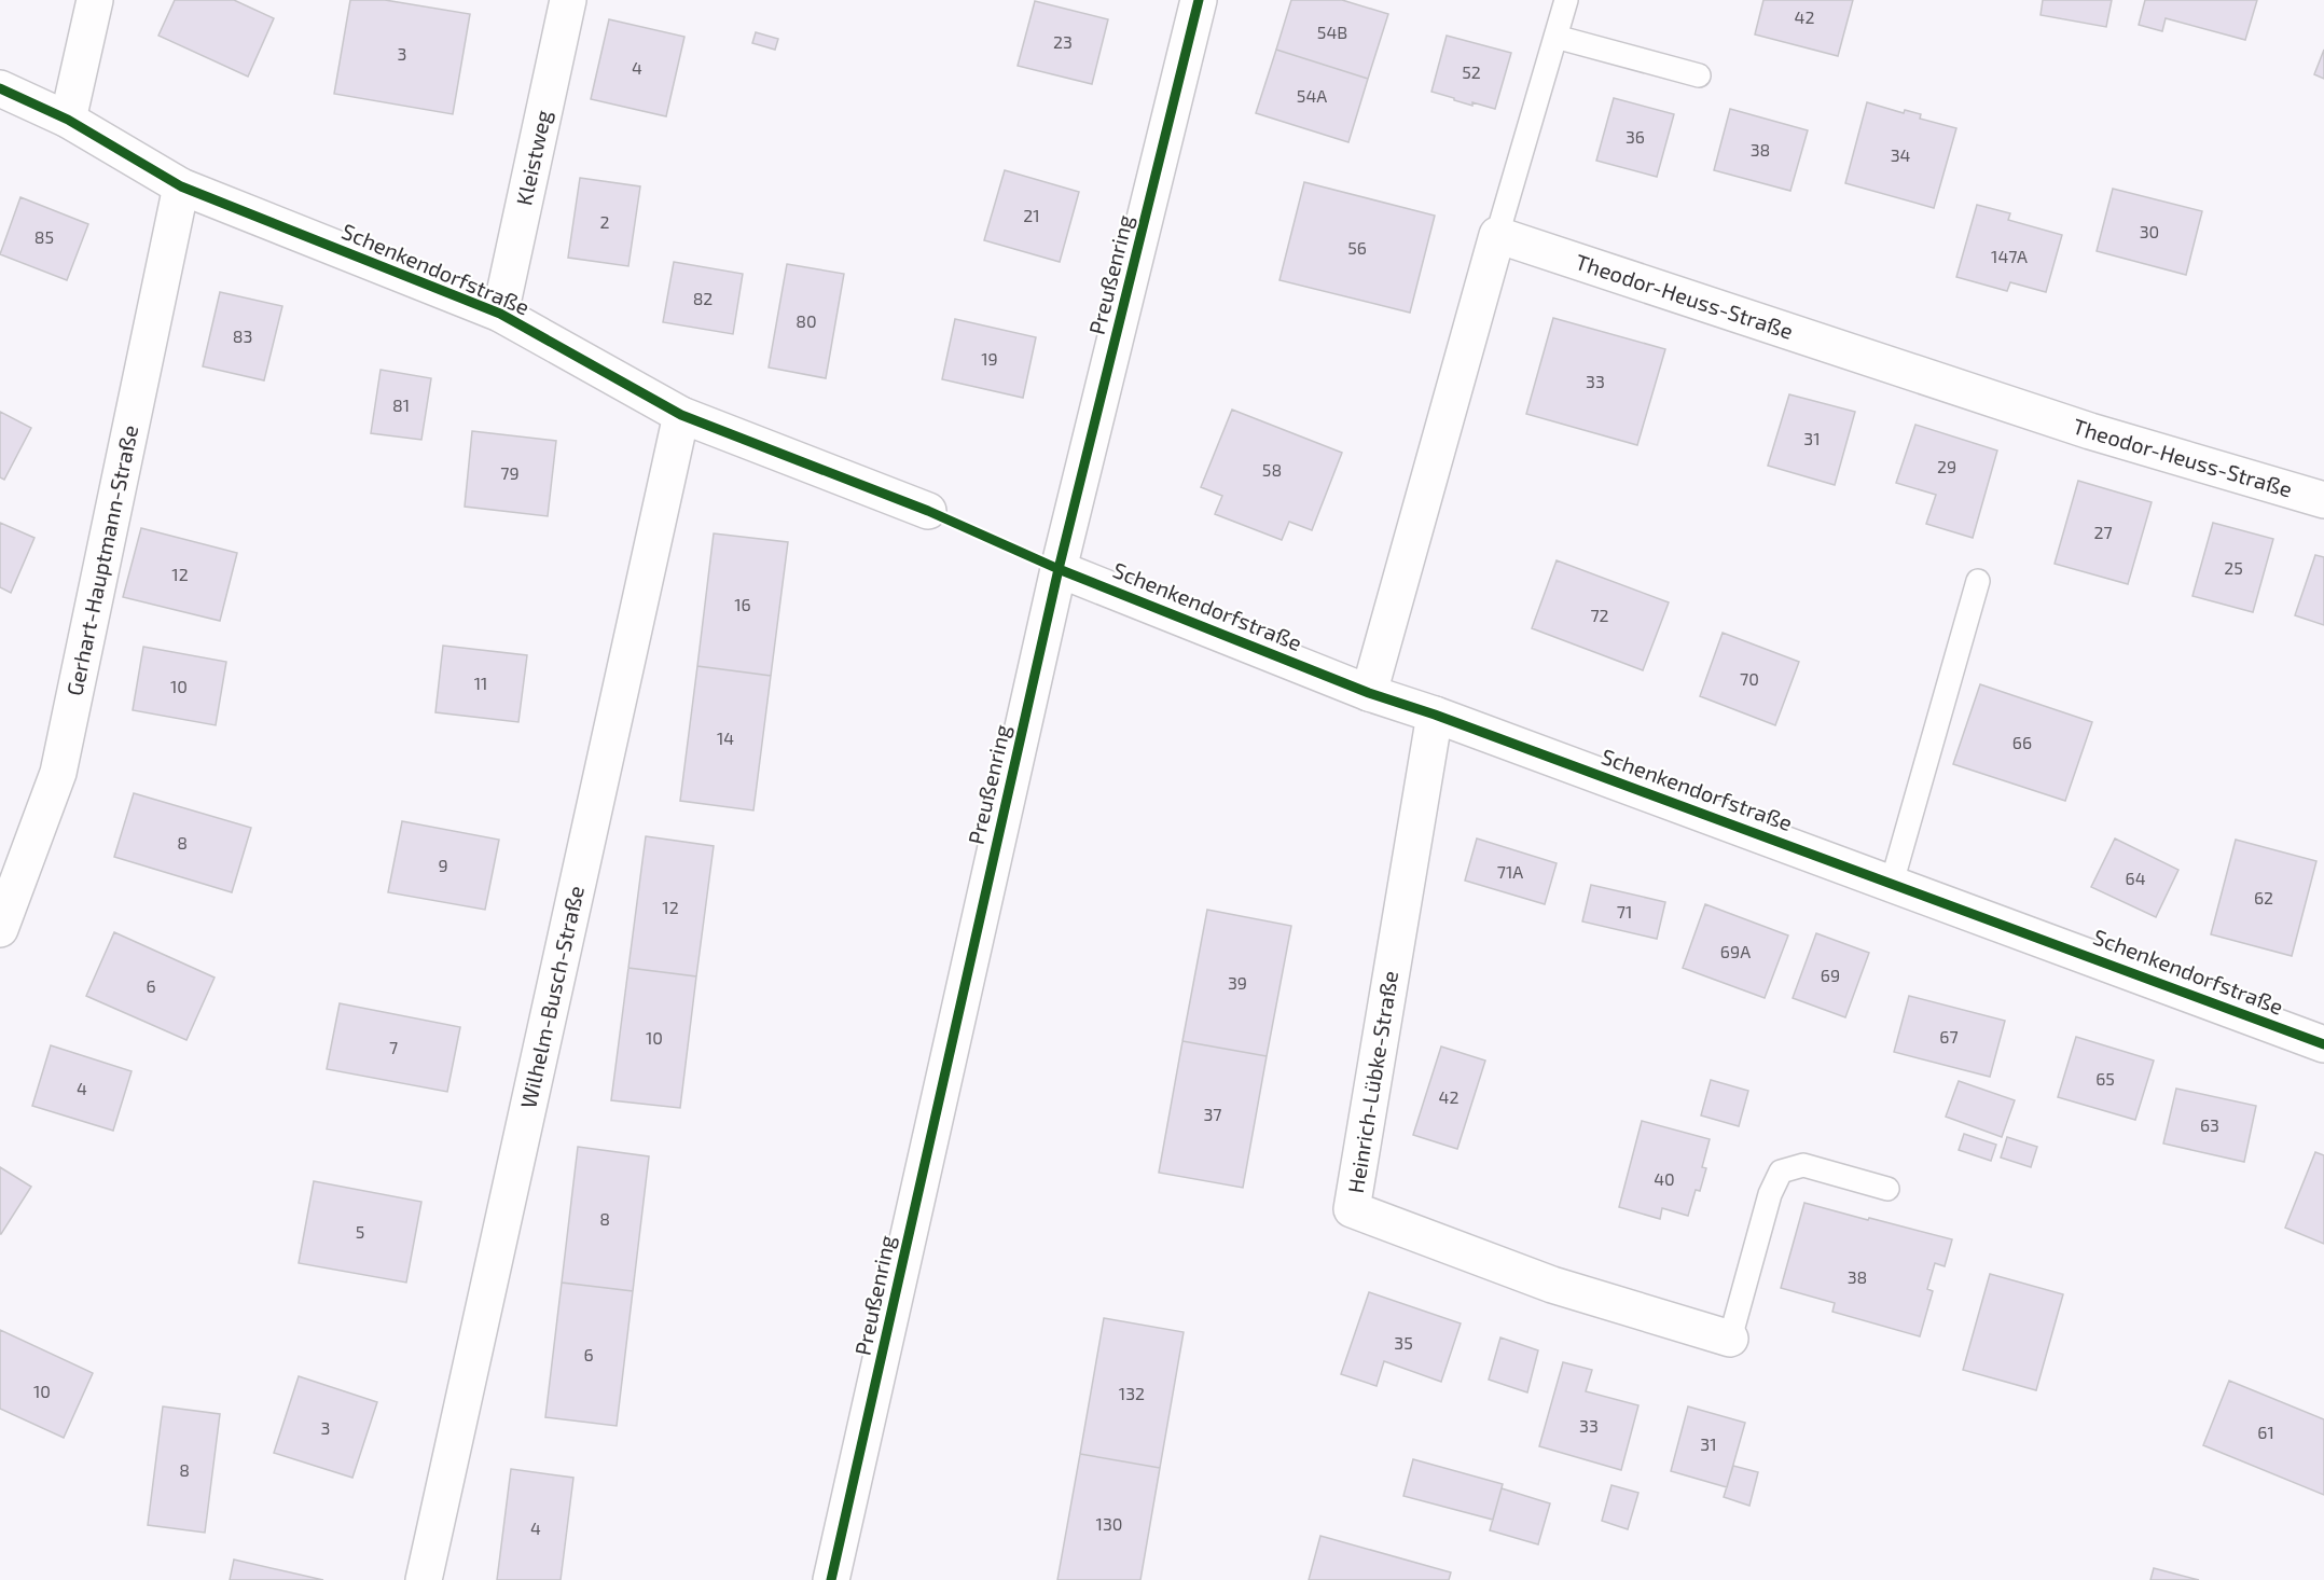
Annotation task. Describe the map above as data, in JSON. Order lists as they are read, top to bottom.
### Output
{
  "streets": {
    "street": [
      "Kleistweg",
      "Schenkendorfstraße",
      "Preußenring",
      "Theodor-Heuss-Straße",
      "Gerhart-Hauptmann-Straße",
      "Wilhelm-Busch-Straße",
      "Heinrich-Lübke-Straße"
    ]
  },
  "crossings": [
    ["Kleistweg", "Schenkendorfstraße"],
    ["Schenkendorfstraße", "Preußenring"],
    ["Schenkendorfstraße", "Gerhart-Hauptmann-Straße"],
    ["Schenkendorfstraße", "Wilhelm-Busch-Straße"],
    ["Schenkendorfstraße", "Heinrich-Lübke-Straße"]
  ],
  "house_numbers": [
    "42",
    "54B",
    "23",
    "3",
    "4",
    "52",
    "54A",
    "36",
    "38",
    "34",
    "21",
    "2",
    "30",
    "85",
    "56",
    "147A",
    "82",
    "80",
    "83",
    "19",
    "33",
    "81",
    "31",
    "29",
    "58",
    "79",
    "27",
    "25",
    "12",
    "16",
    "72",
    "70",
    "11",
    "10",
    "14",
    "66",
    "8",
    "9",
    "71A",
    "64",
    "62",
    "12",
    "71",
    "69A",
    "69",
    "39",
    "6",
    "67",
    "10",
    "7",
    "65",
    "4",
    "42",
    "37",
    "63",
    "40",
    "8",
    "5",
    "38",
    "35",
    "6",
    "10",
    "132",
    "33",
    "3",
    "61",
    "31",
    "8",
    "130",
    "4"
  ]
}
